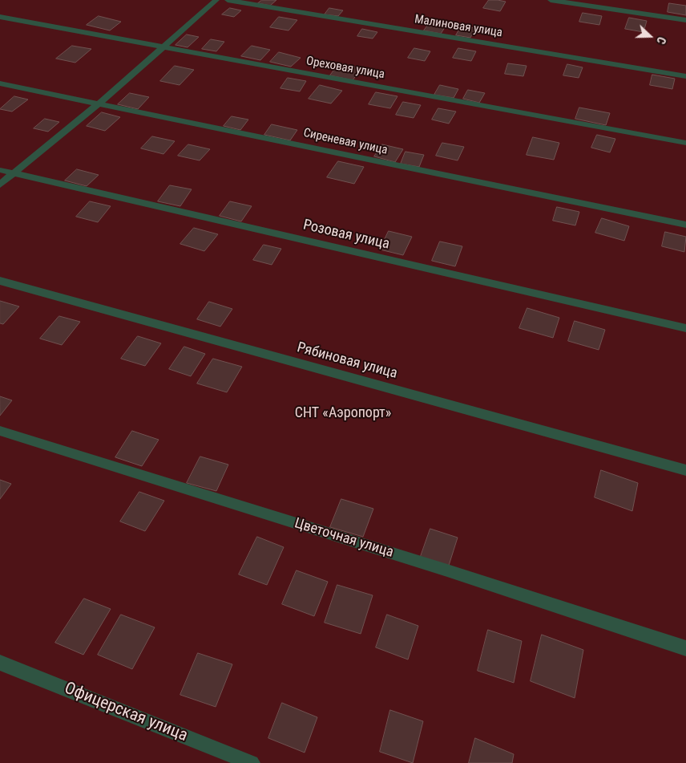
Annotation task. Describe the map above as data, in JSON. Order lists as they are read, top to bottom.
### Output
{
  "streets": {
    "street": [
      "Малиновая улица",
      "Ореховая улица",
      "Сиреневая улица",
      "Розовая улица",
      "Рябиновая улица",
      "Цветочная улица",
      "Офицерская улица"
    ]
  },
  "parks": ["СНТ «Аэропорт»"],
  "north": "right"
}
